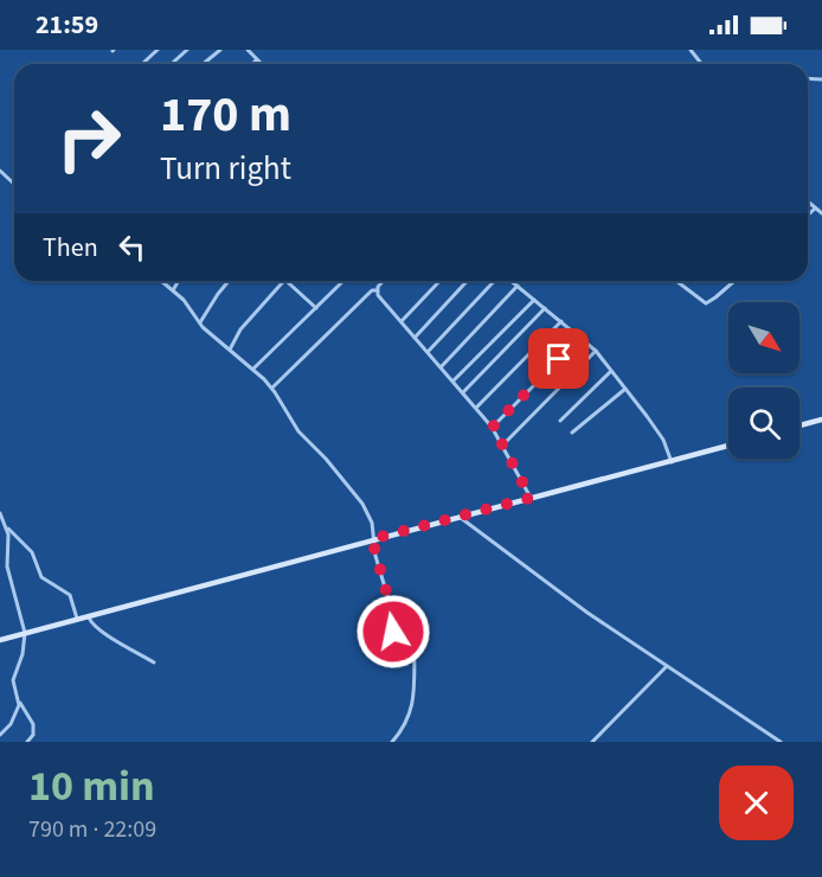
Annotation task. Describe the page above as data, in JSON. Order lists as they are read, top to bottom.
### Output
{
  "north": "bottom right",
  "page": {
    "status": "21:59",
    "turn": ["170 m", "Turn right"],
    "then": "Then",
    "heading": ["10 min", "790 m · 22:09"]
  }
}
